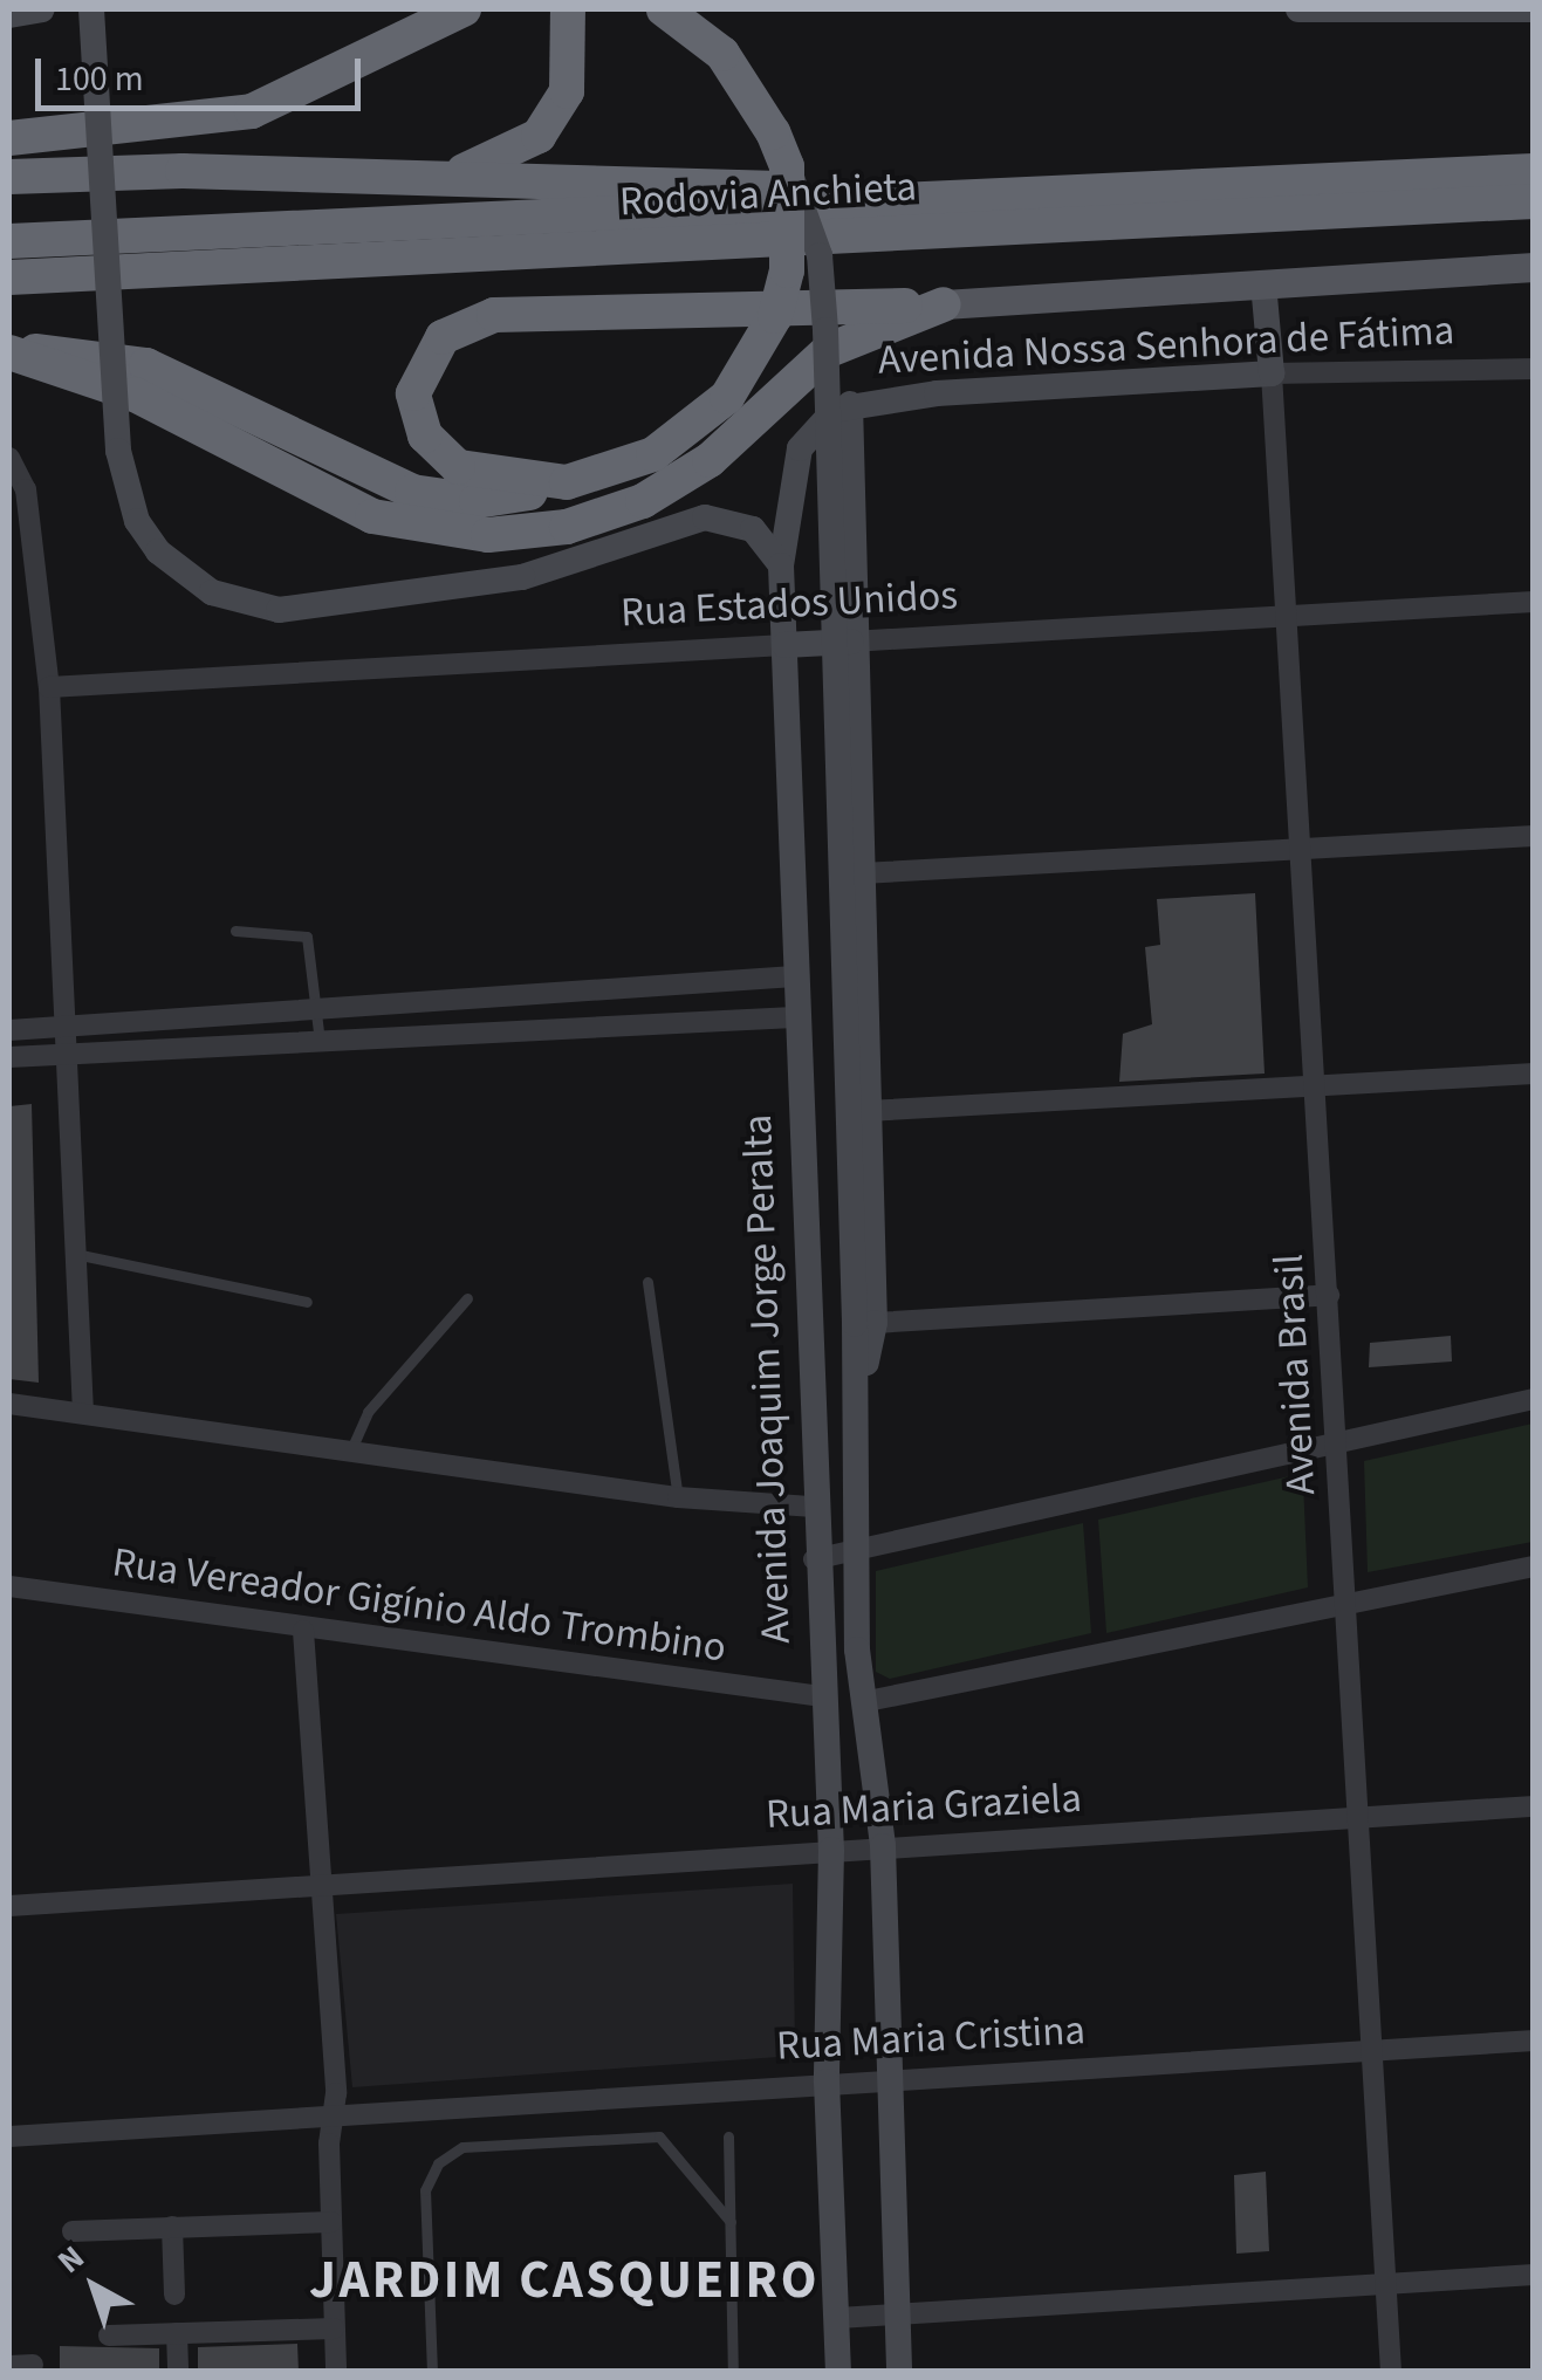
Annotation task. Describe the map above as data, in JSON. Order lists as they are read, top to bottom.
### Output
{
  "streets": {
    "highway": ["Rodovia Anchieta"],
    "street": [
      "Avenida Nossa Senhora de Fátima",
      "Rua Estados Unidos",
      "Avenida Brasil",
      "Avenida Joaquim Jorge Peralta",
      "Rua Vereador Gigínio Aldo Trombino",
      "Rua Maria Graziela",
      "Rua Maria Cristina"
    ]
  },
  "crossings": [
    ["Avenida Nossa Senhora de Fátima", "Avenida Brasil"],
    ["Avenida Nossa Senhora de Fátima", "Avenida Joaquim Jorge Peralta"],
    ["Rua Estados Unidos", "Avenida Brasil"],
    ["Rua Estados Unidos", "Avenida Joaquim Jorge Peralta"],
    ["Avenida Brasil", "Rua Maria Graziela"],
    ["Avenida Brasil", "Rua Maria Cristina"],
    ["Avenida Joaquim Jorge Peralta", "Rua Vereador Gigínio Aldo Trombino"],
    ["Avenida Joaquim Jorge Peralta", "Rua Maria Graziela"],
    ["Avenida Joaquim Jorge Peralta", "Rua Maria Cristina"]
  ],
  "districts": ["JARDIM CASQUEIRO"],
  "scale_bar": "100 m",
  "north": "top left"
}
